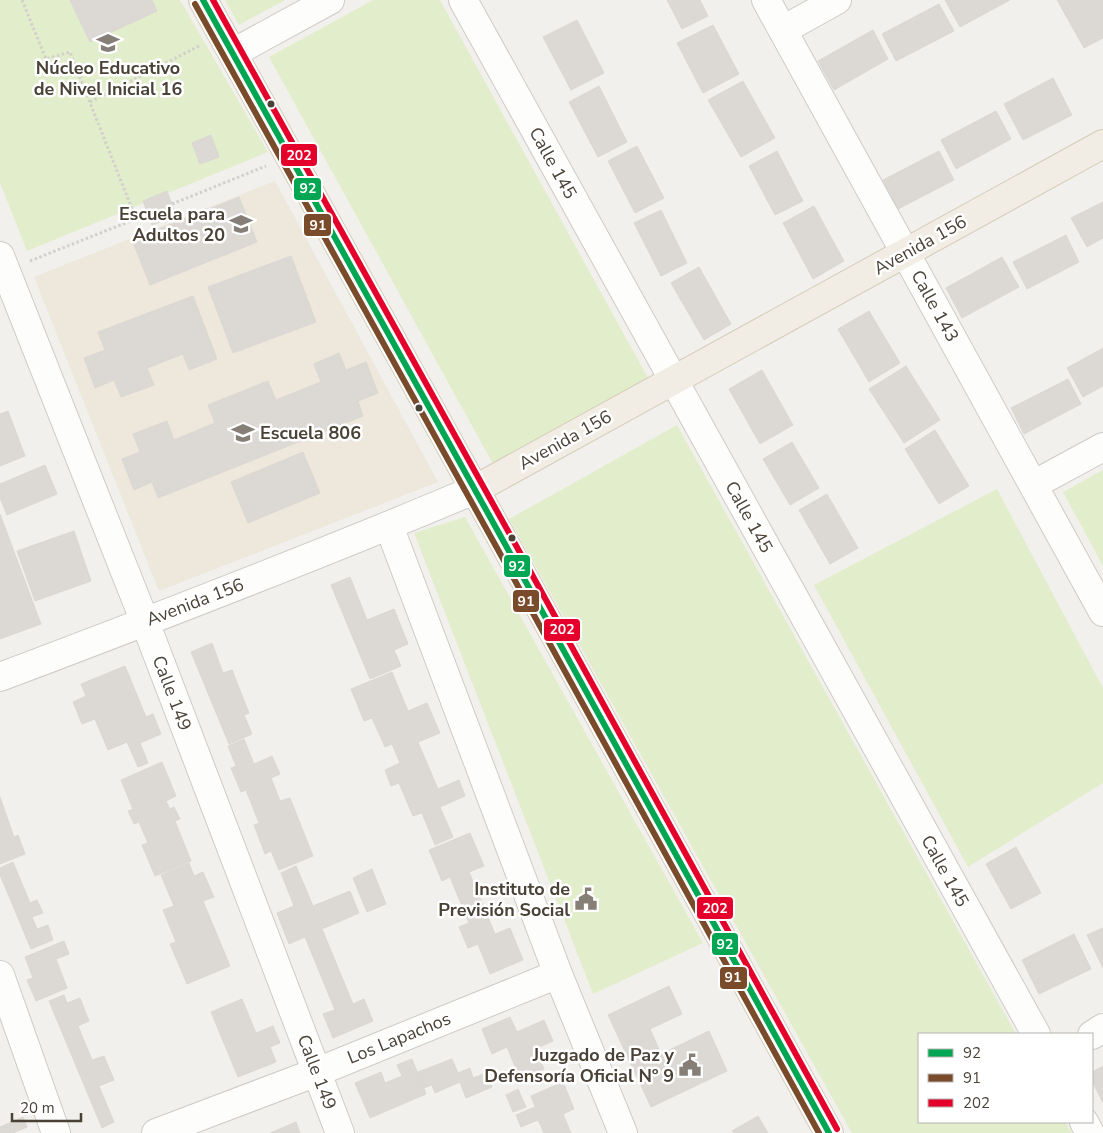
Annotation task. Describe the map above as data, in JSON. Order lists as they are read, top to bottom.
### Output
{
  "streets": {
    "main road": ["Avenida 156"],
    "street": [
      "Calle 145",
      "Calle 143",
      "Calle 149",
      "Los Lapachos"
    ]
  },
  "crossings": [
    ["Calle 145", "Avenida 156"],
    ["Avenida 156", "Calle 143"],
    ["Avenida 156", "Calle 149"],
    ["Calle 149", "Los Lapachos"]
  ],
  "places": {
    "school or university": ["Núcleo Educativo de Nivel Inicial 16", "Escuela para Adultos 20", "Escuela 806"],
    "public building": ["Instituto de Previsión Social", "Juzgado de Paz y Defensoría Oficial Nº 9"]
  },
  "lines": ["transit line 92", "transit line 202", "transit line 91"],
  "legend": ["92", "91", "202"],
  "scale_bar": "20 m"
}
